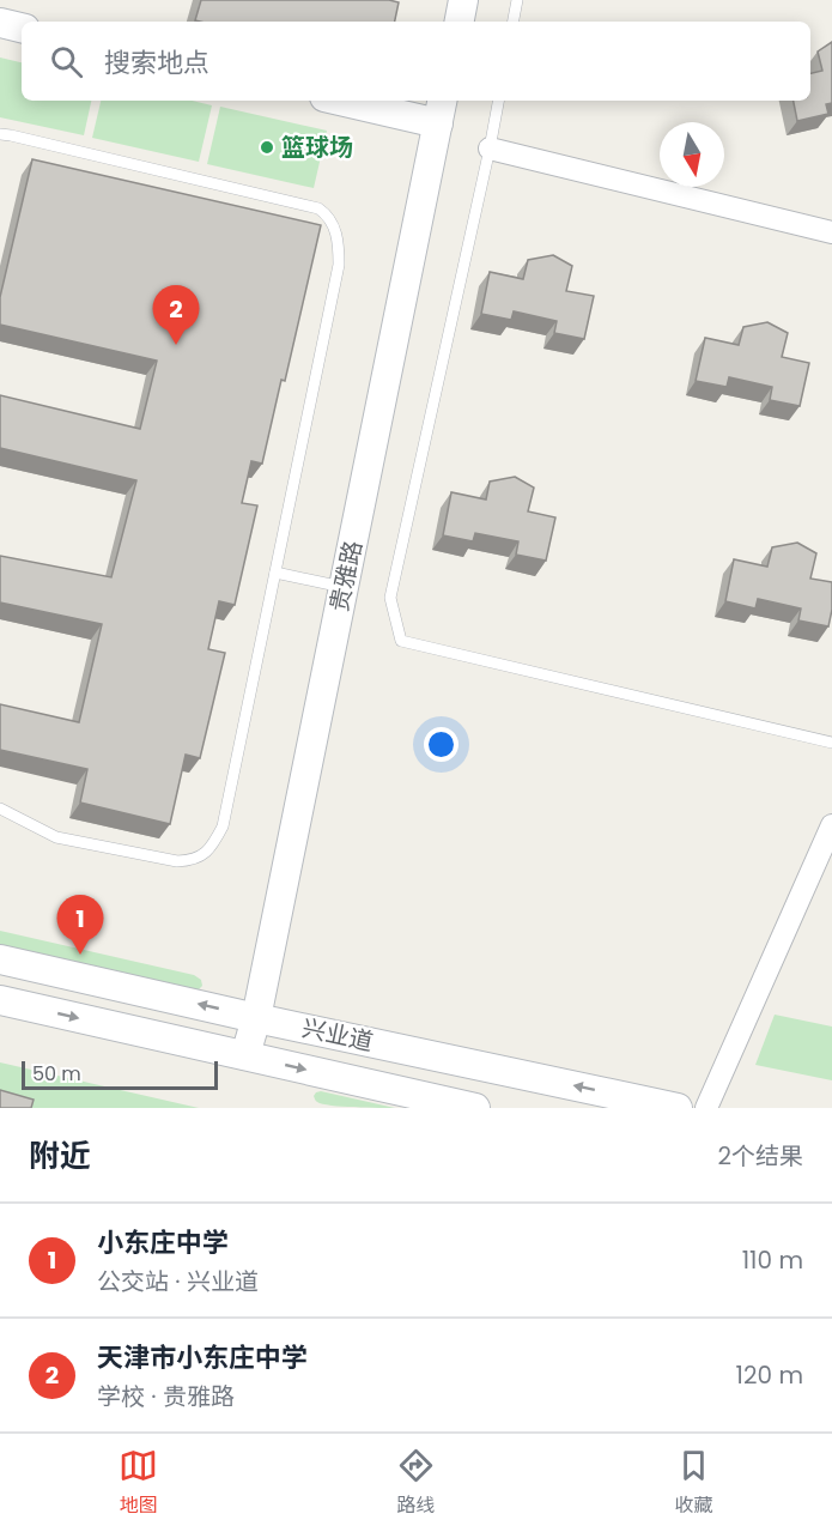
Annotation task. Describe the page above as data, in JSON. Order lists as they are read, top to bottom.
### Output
{
  "streets": {
    "main road": ["贵雅路", "兴业道"]
  },
  "crossings": [
    ["贵雅路", "兴业道"]
  ],
  "places": ["篮球场"],
  "scale_bar": "50 m",
  "north": "bottom",
  "page": {
    "search": "搜索地点",
    "pins": ["2", "1"],
    "scale": "50 m",
    "heading": ["附近", "2个结果"],
    "list": [
      {
        "mark": "1",
        "name": "小东庄中学",
        "note": "公交站 · 兴业道",
        "value": "110 m"
      },
      {
        "mark": "2",
        "name": "天津市小东庄中学",
        "note": "学校 · 贵雅路",
        "value": "120 m"
      }
    ],
    "nav": ["地图", "路线", "收藏"]
  }
}
